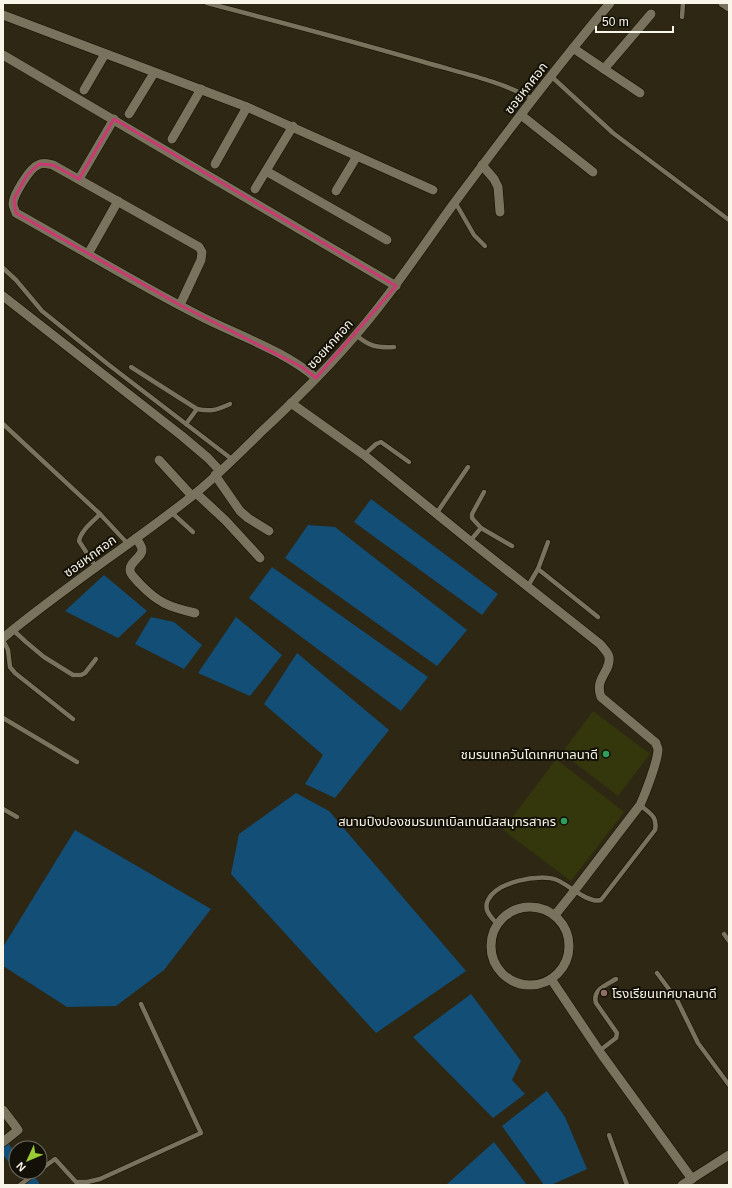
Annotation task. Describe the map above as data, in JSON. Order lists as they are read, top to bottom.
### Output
{
  "streets": {
    "street": ["ซอยหกศอก"]
  },
  "places": ["ชมรมเทควันโดเทศบาลนาดี", "สนามปิงปองชมรมเทเบิลเทนนิสสมุทรสาคร", "โรงเรียนเทศบาลนาดี"],
  "scale_bar": "50 m",
  "north": "bottom left"
}
